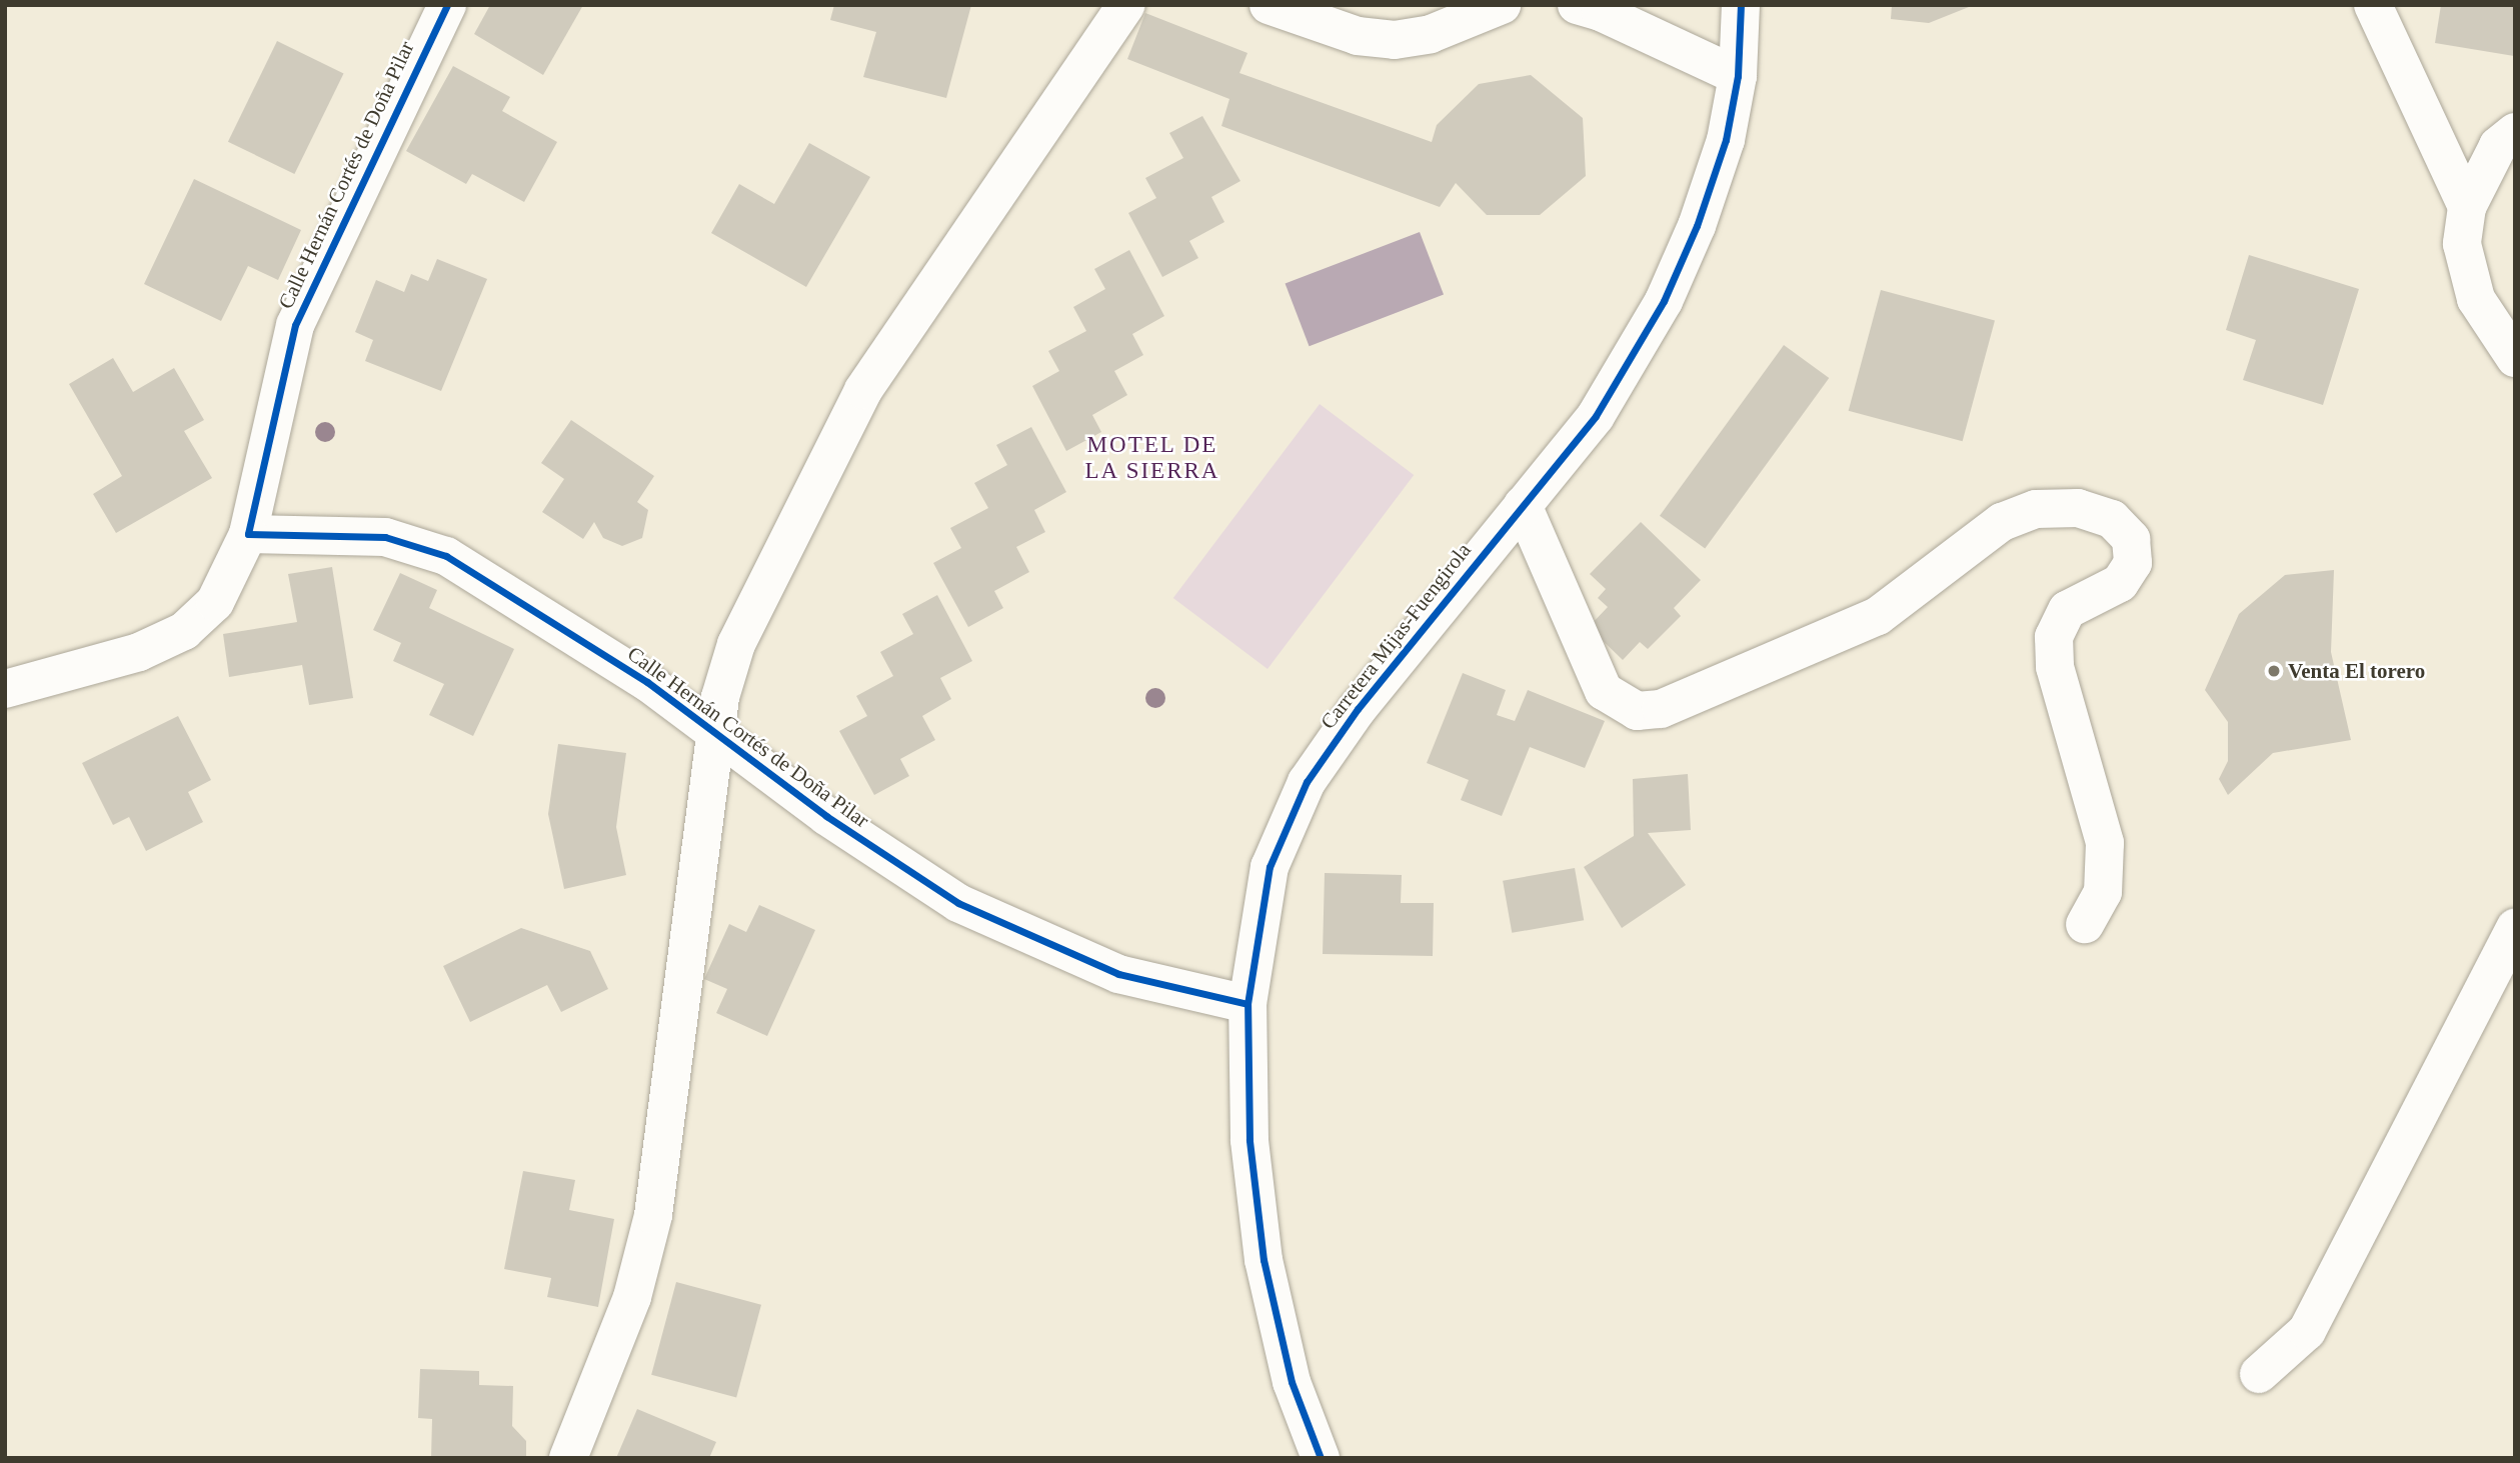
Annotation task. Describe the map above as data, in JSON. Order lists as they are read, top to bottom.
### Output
{
  "streets": {
    "street": ["Calle Hernán Cortés de Doña Pilar", "Carretera Mijas-Fuengirola"]
  },
  "crossings": [
    ["Calle Hernán Cortés de Doña Pilar", "Carretera Mijas-Fuengirola"]
  ],
  "districts": ["MOTEL DE LA SIERRA"],
  "places": ["Venta El torero"]
}
